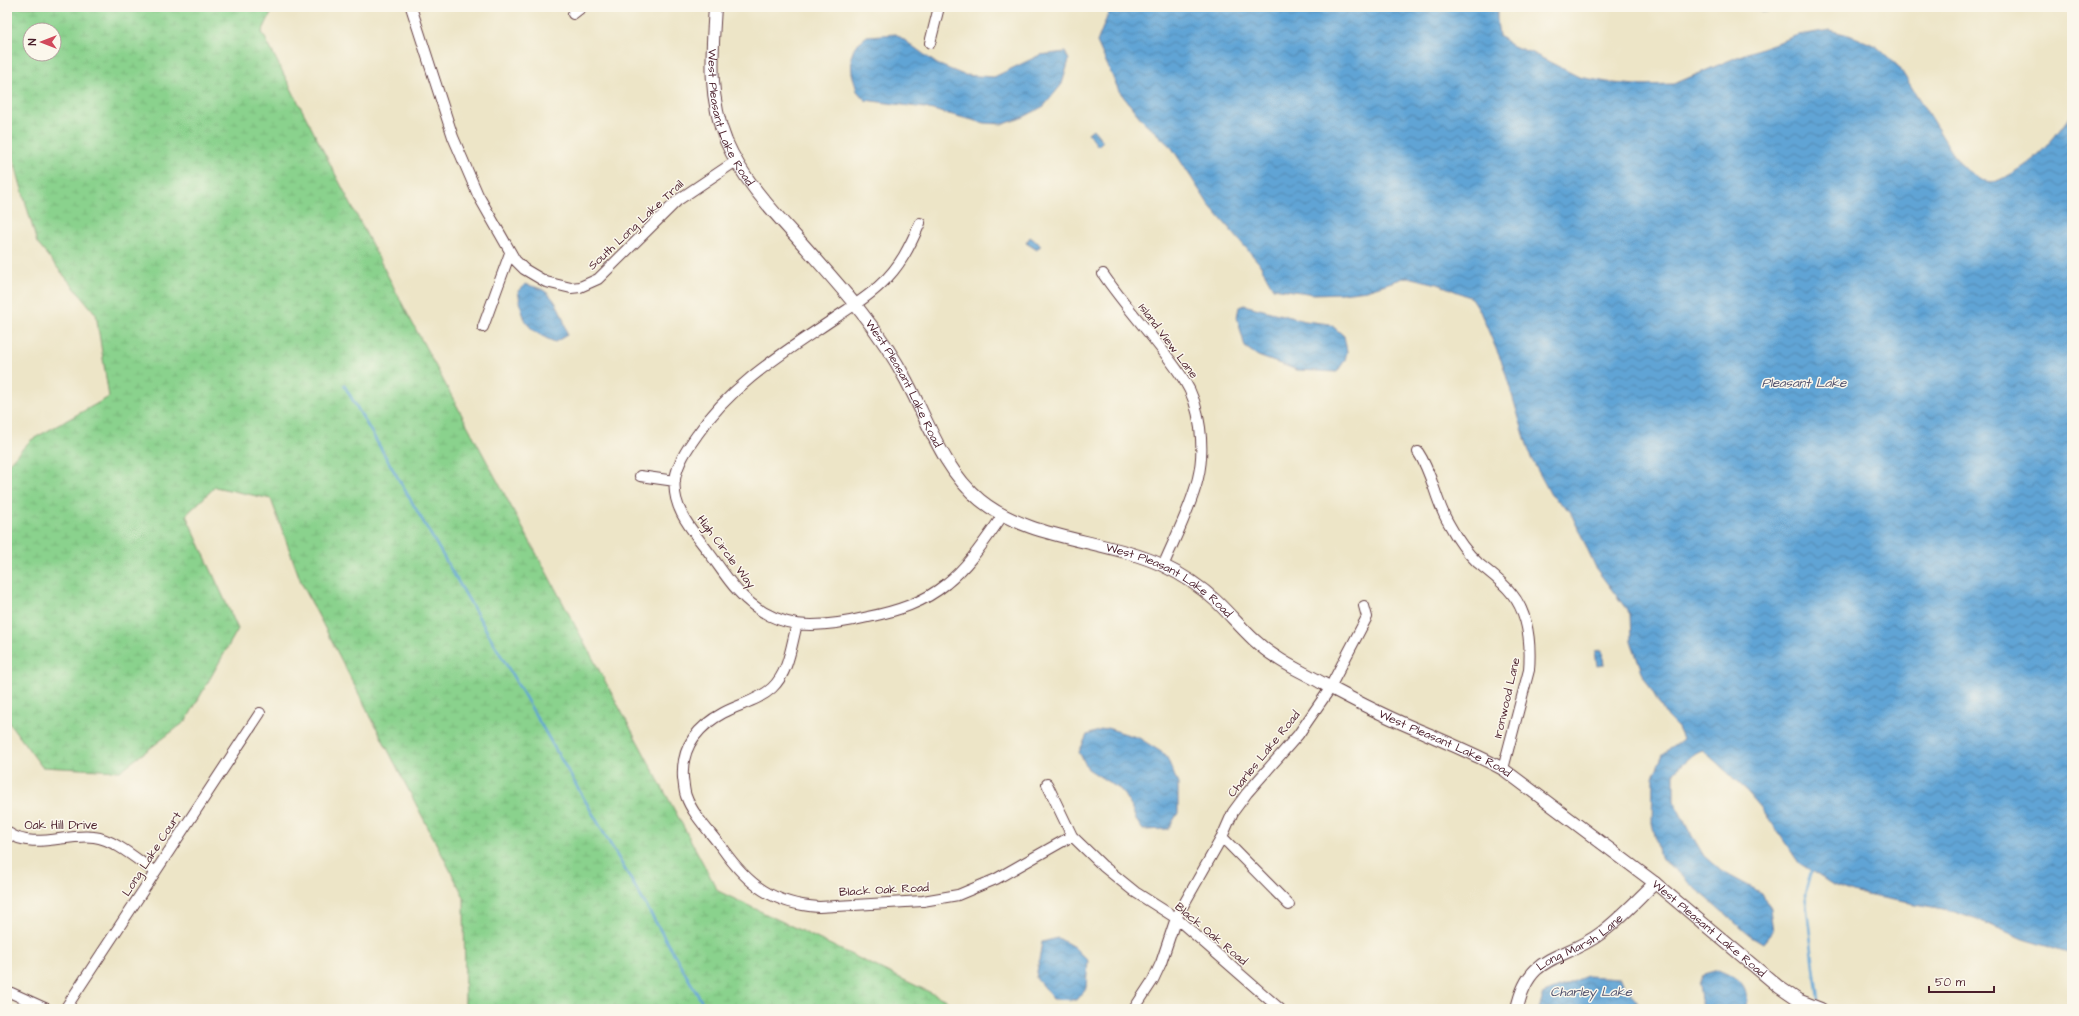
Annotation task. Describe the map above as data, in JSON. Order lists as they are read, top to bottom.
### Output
{
  "streets": {
    "street": [
      "West Pleasant Lake Road",
      "South Long Lake Trail",
      "Island View Lane",
      "High Circle Way",
      "Ironwood Lane",
      "Charles Lake Road",
      "Oak Hill Drive",
      "Long Lake Court",
      "Black Oak Road",
      "Long Marsh Lane"
    ]
  },
  "crossings": [
    ["West Pleasant Lake Road", "South Long Lake Trail"],
    ["West Pleasant Lake Road", "Island View Lane"],
    ["West Pleasant Lake Road", "High Circle Way"],
    ["West Pleasant Lake Road", "Ironwood Lane"],
    ["West Pleasant Lake Road", "Charles Lake Road"],
    ["West Pleasant Lake Road", "Long Marsh Lane"],
    ["High Circle Way", "Black Oak Road"],
    ["Charles Lake Road", "Black Oak Road"],
    ["Oak Hill Drive", "Long Lake Court"]
  ],
  "water": ["Pleasant Lake", "Charley Lake"],
  "scale_bar": "50 m",
  "north": "left"
}
